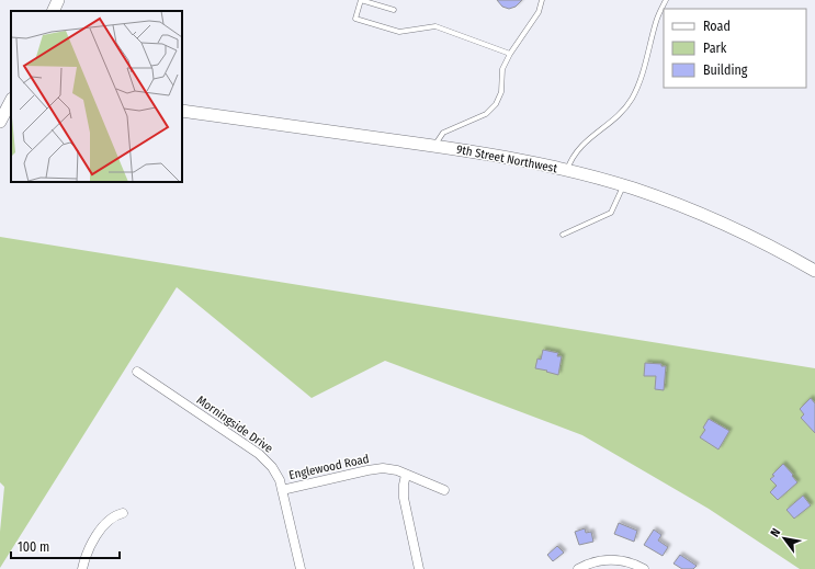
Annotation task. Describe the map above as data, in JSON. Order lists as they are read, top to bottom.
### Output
{
  "streets": {
    "street": ["9th Street Northwest", "Morningside Drive", "Englewood Road"]
  },
  "crossings": [
    ["Morningside Drive", "Englewood Road"]
  ],
  "legend": ["Road", "Park", "Building"],
  "scale_bar": "100 m",
  "north": "top left"
}
